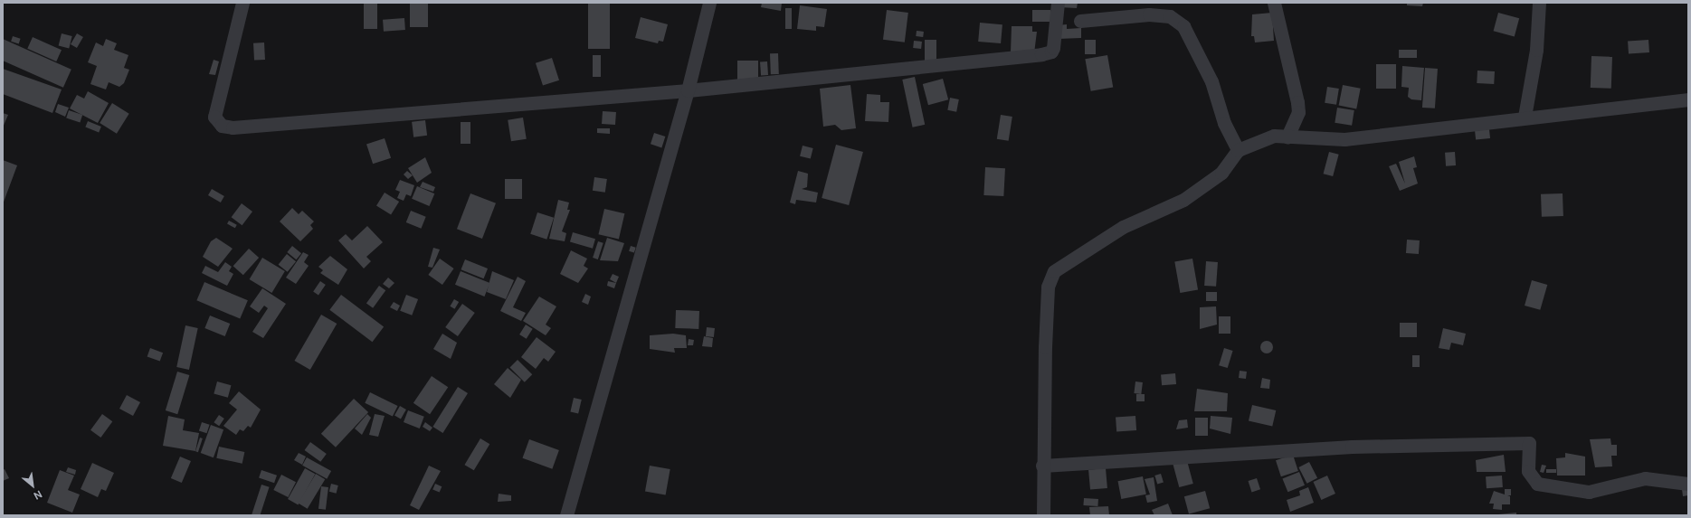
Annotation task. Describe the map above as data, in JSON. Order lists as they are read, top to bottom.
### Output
{
  "north": "bottom right"
}
